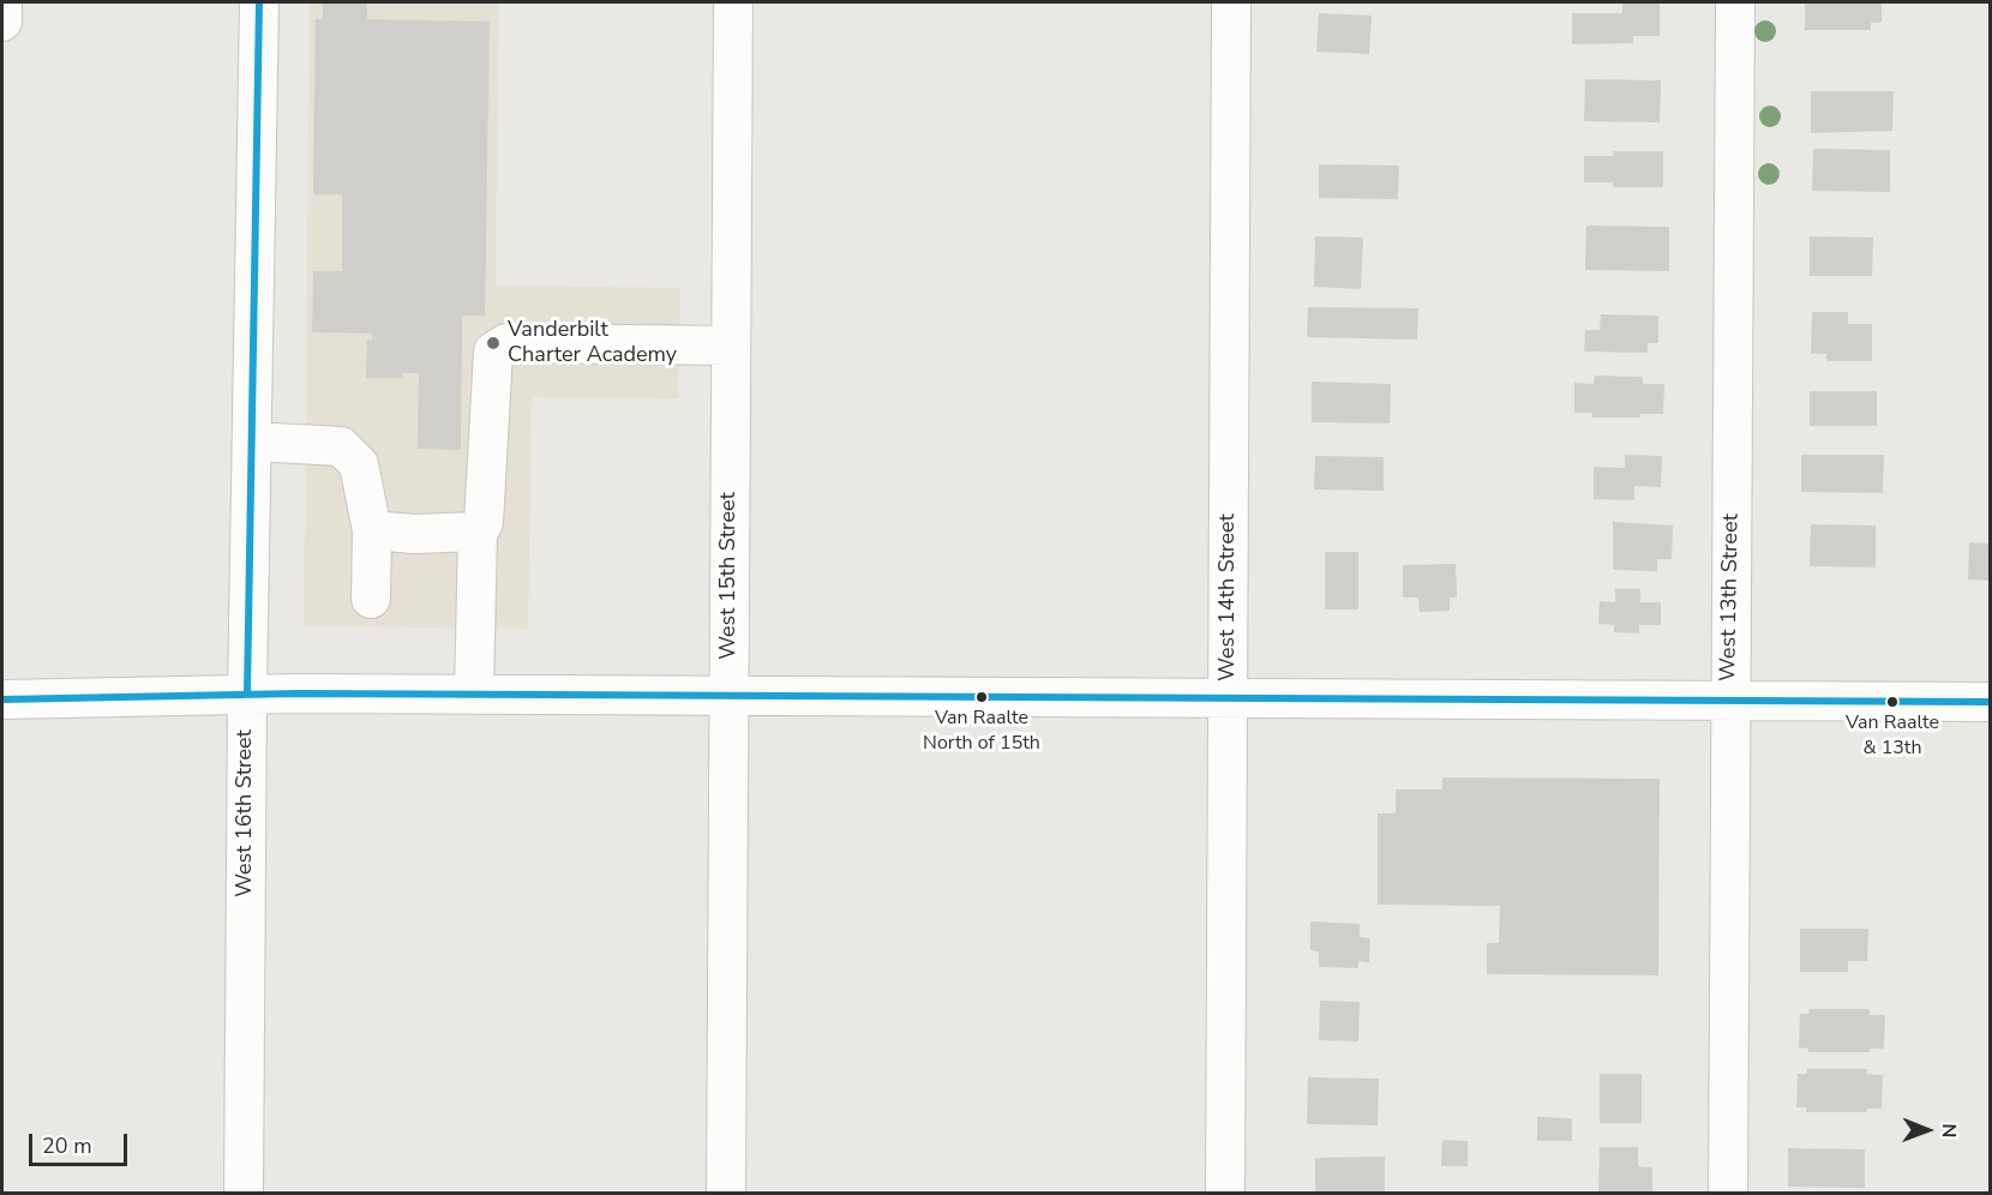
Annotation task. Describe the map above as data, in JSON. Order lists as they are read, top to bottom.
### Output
{
  "streets": {
    "street": [
      "West 15th Street",
      "West 14th Street",
      "West 13th Street",
      "West 16th Street"
    ]
  },
  "places": ["Vanderbilt Charter Academy", "Van Raalte North of 15th", "Van Raalte & 13th"],
  "scale_bar": "20 m",
  "north": "right"
}
